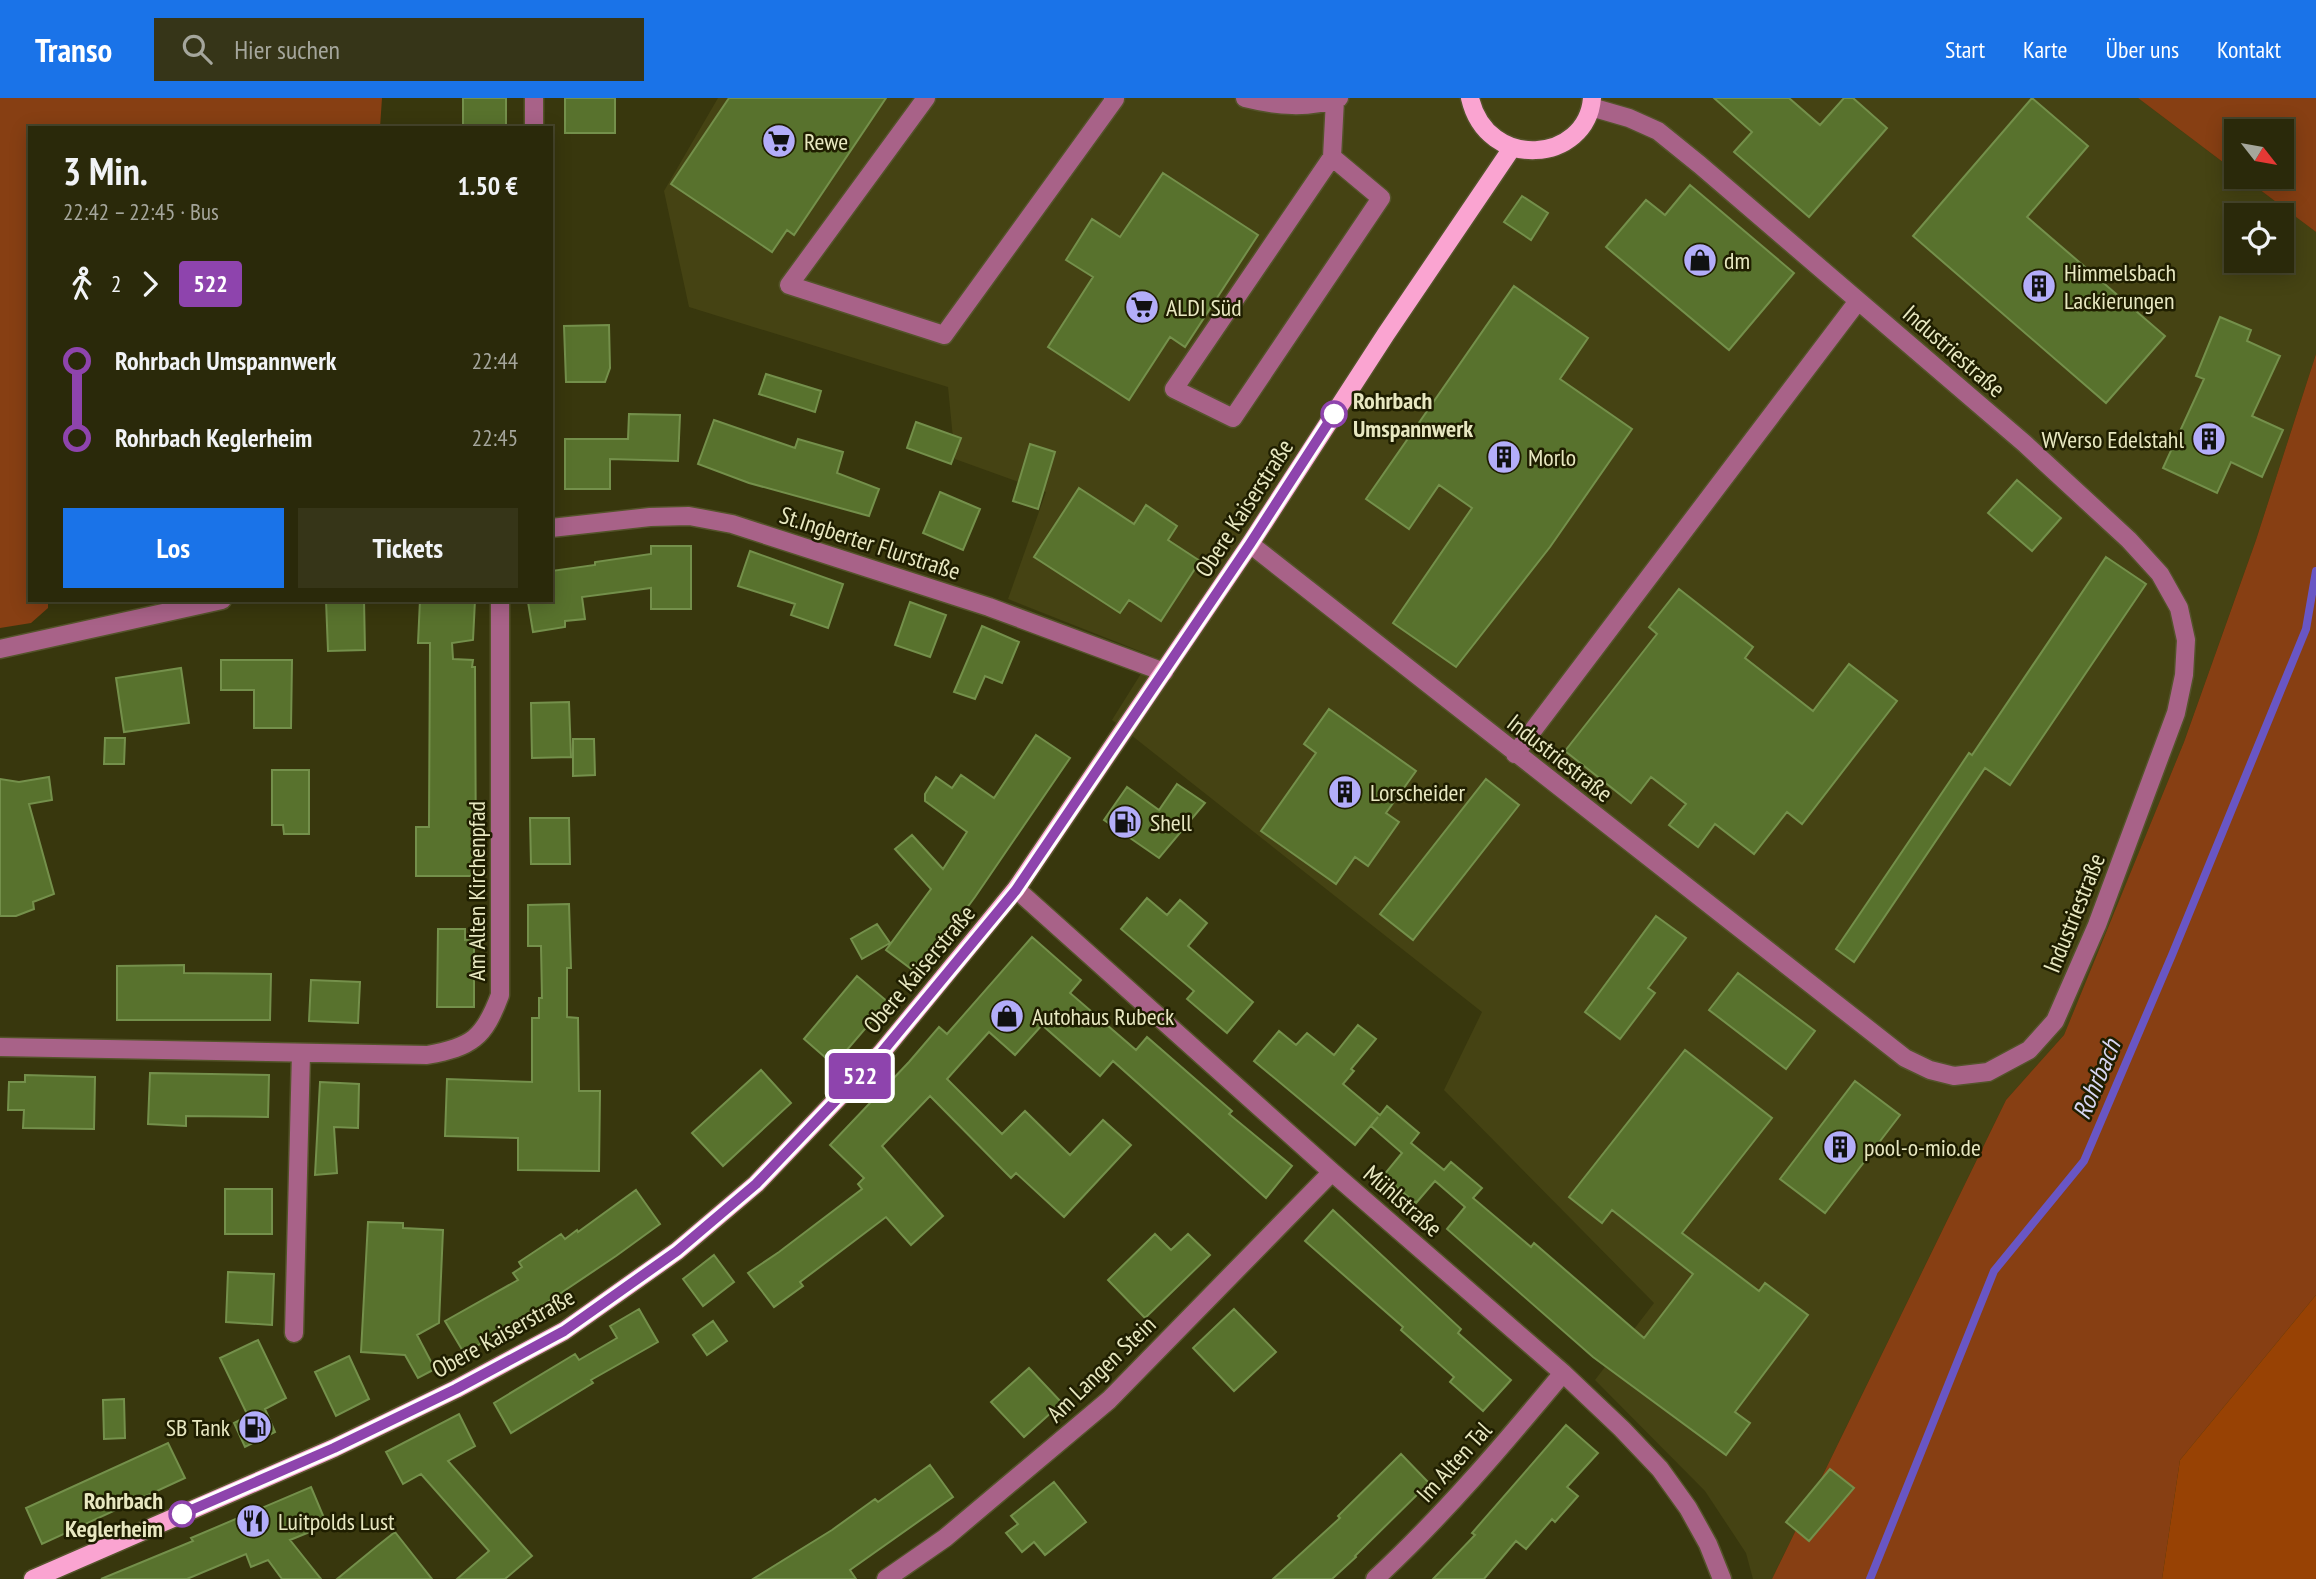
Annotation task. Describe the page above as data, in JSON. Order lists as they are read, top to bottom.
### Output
{
  "streets": {
    "main road": ["Obere Kaiserstraße"],
    "street": [
      "Industriestraße",
      "St.Ingberter Flurstraße",
      "Am Alten Kirchenpfad",
      "Mühlstraße",
      "Am Langen Stein",
      "Im Alten Tal"
    ]
  },
  "crossings": [
    ["Industriestraße", "Obere Kaiserstraße"],
    ["Obere Kaiserstraße", "St.Ingberter Flurstraße"],
    ["Obere Kaiserstraße", "Mühlstraße"],
    ["Mühlstraße", "Am Langen Stein"],
    ["Mühlstraße", "Im Alten Tal"]
  ],
  "water": ["Rohrbach"],
  "places": {
    "supermarket": ["Rewe", "ALDI Süd"],
    "shop": ["dm", "Autohaus Rubeck"],
    "building": [
      "Himmelsbach Lackierungen",
      "WVerso Edelstahl",
      "Morlo",
      "Lorscheider",
      "pool-o-mio.de"
    ],
    "other": ["Rohrbach Umspannwerk", "Rohrbach Keglerheim"],
    "fuel station": ["Shell", "SB Tank"],
    "restaurant": ["Luitpolds Lust"]
  },
  "lines": ["bus line 522"],
  "north": "bottom right",
  "page": {
    "header": "Transo",
    "search": "Hier suchen",
    "nav": [
      "Start",
      "Karte",
      "Über uns",
      "Kontakt"
    ],
    "on_map": "522",
    "heading": ["3 Min.", "22:42 – 22:45 · Bus", "1.50 €"],
    "legs": ["2", "522"],
    "list": [
      {
        "name": "Rohrbach Umspannwerk",
        "value": "22:44"
      },
      {
        "name": "Rohrbach Keglerheim",
        "value": "22:45"
      }
    ],
    "buttons": ["Los", "Tickets"]
  }
}
